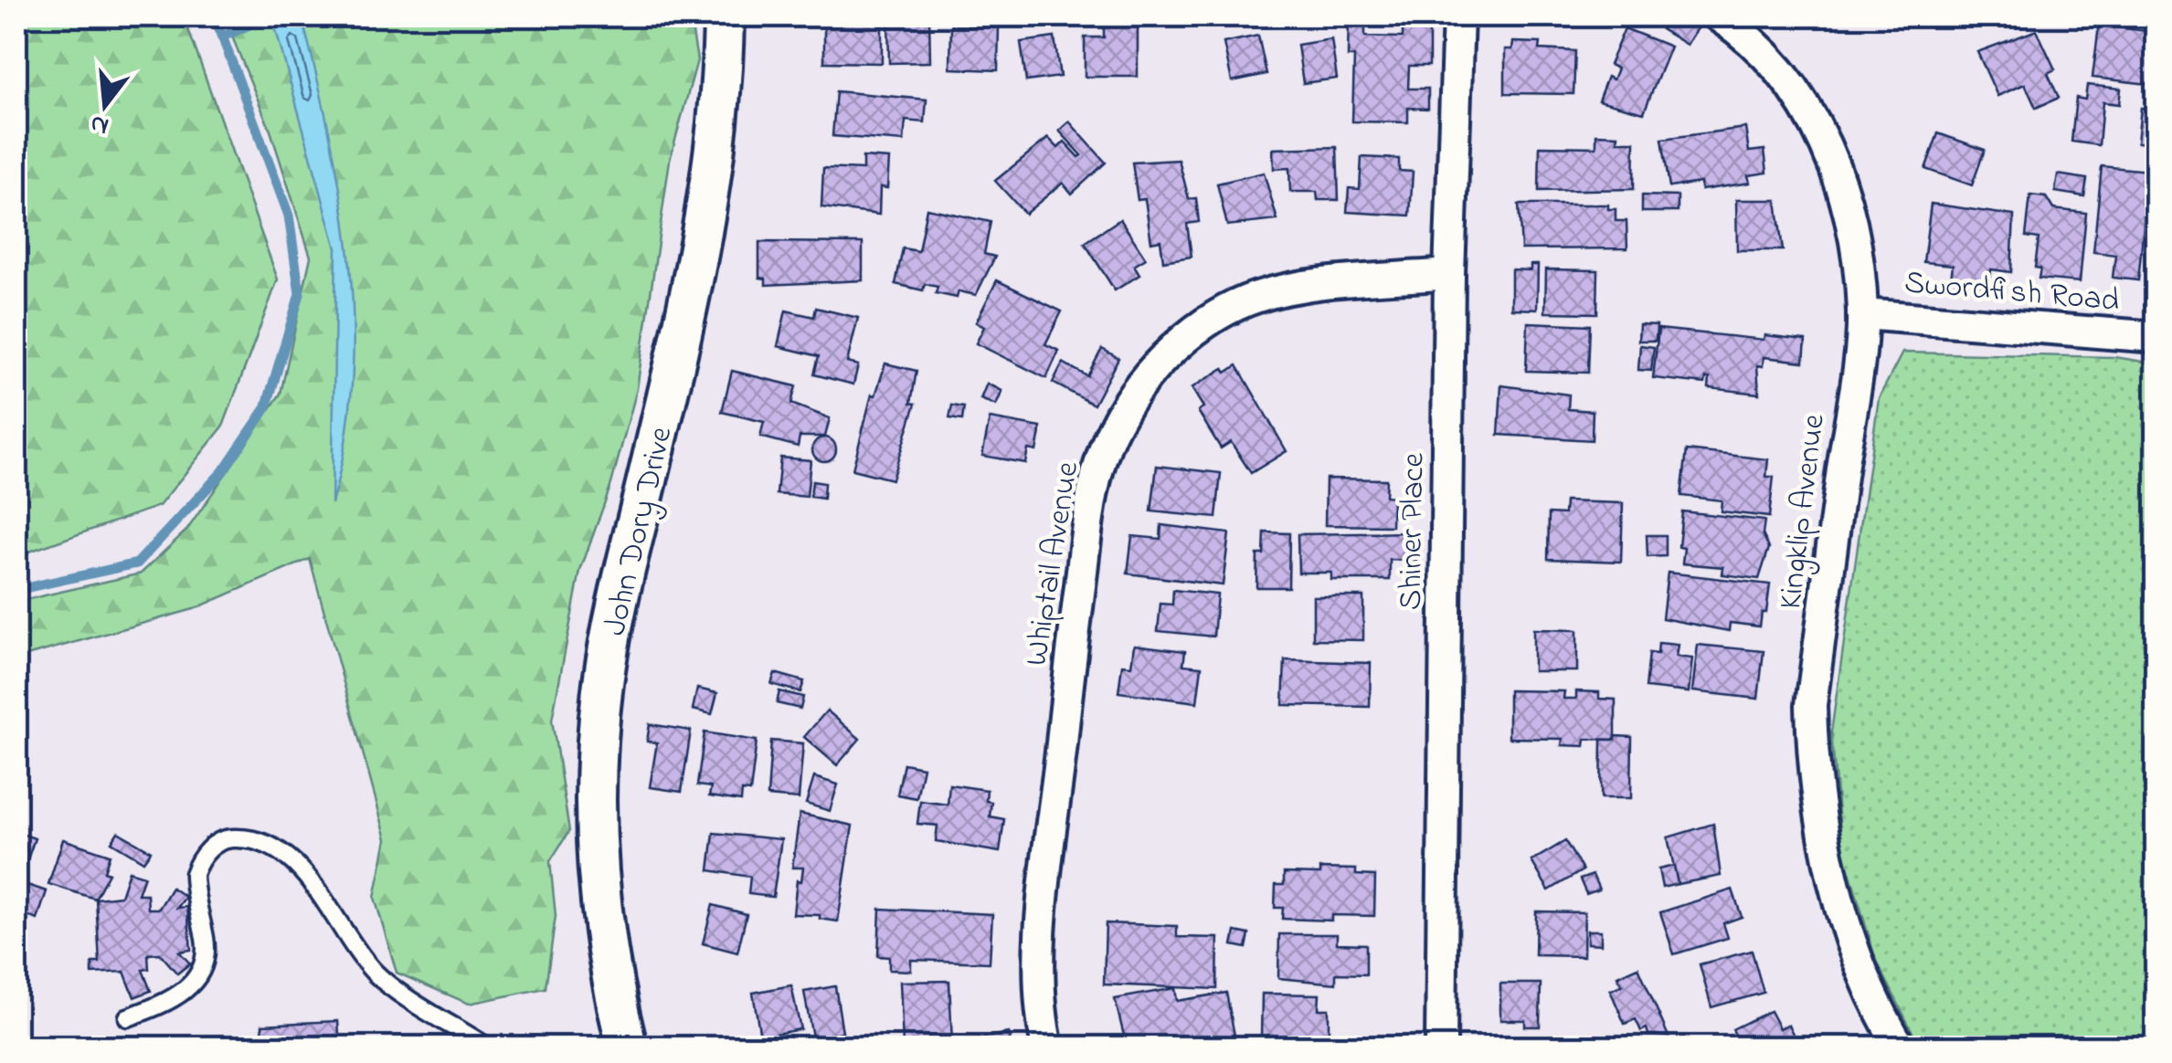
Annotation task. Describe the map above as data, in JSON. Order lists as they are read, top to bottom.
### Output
{
  "streets": {
    "street": [
      "Swordfish Road",
      "Kingklip Avenue",
      "John Dory Drive",
      "Shiner Place",
      "Whiptail Avenue"
    ]
  },
  "crossings": [
    ["Swordfish Road", "Kingklip Avenue"],
    ["Shiner Place", "Whiptail Avenue"]
  ],
  "north": "bottom"
}
